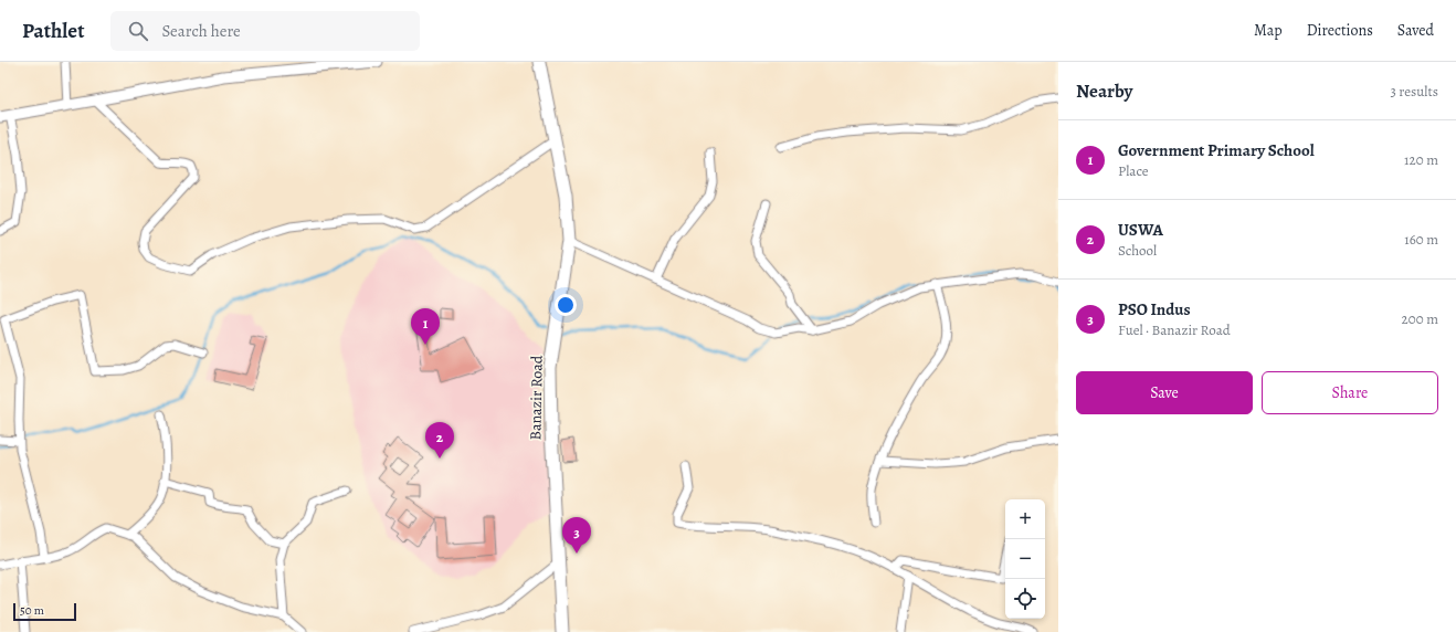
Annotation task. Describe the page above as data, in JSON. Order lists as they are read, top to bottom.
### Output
{
  "streets": {
    "highway": ["Banazir Road"]
  },
  "scale_bar": "50 m",
  "page": {
    "header": "Pathlet",
    "search": "Search here",
    "nav": ["Map", "Directions", "Saved"],
    "heading": ["Nearby", "3 results"],
    "list": [
      {
        "mark": "1",
        "name": "Government Primary School",
        "note": "Place",
        "value": "120 m"
      },
      {
        "mark": "2",
        "name": "USWA",
        "note": "School",
        "value": "160 m"
      },
      {
        "mark": "3",
        "name": "PSO Indus",
        "note": "Fuel · Banazir Road",
        "value": "200 m"
      }
    ],
    "pins": ["1", "2", "3"],
    "buttons": ["Save", "Share"],
    "map_buttons": ["+", "−"],
    "scale": "50 m"
  }
}
